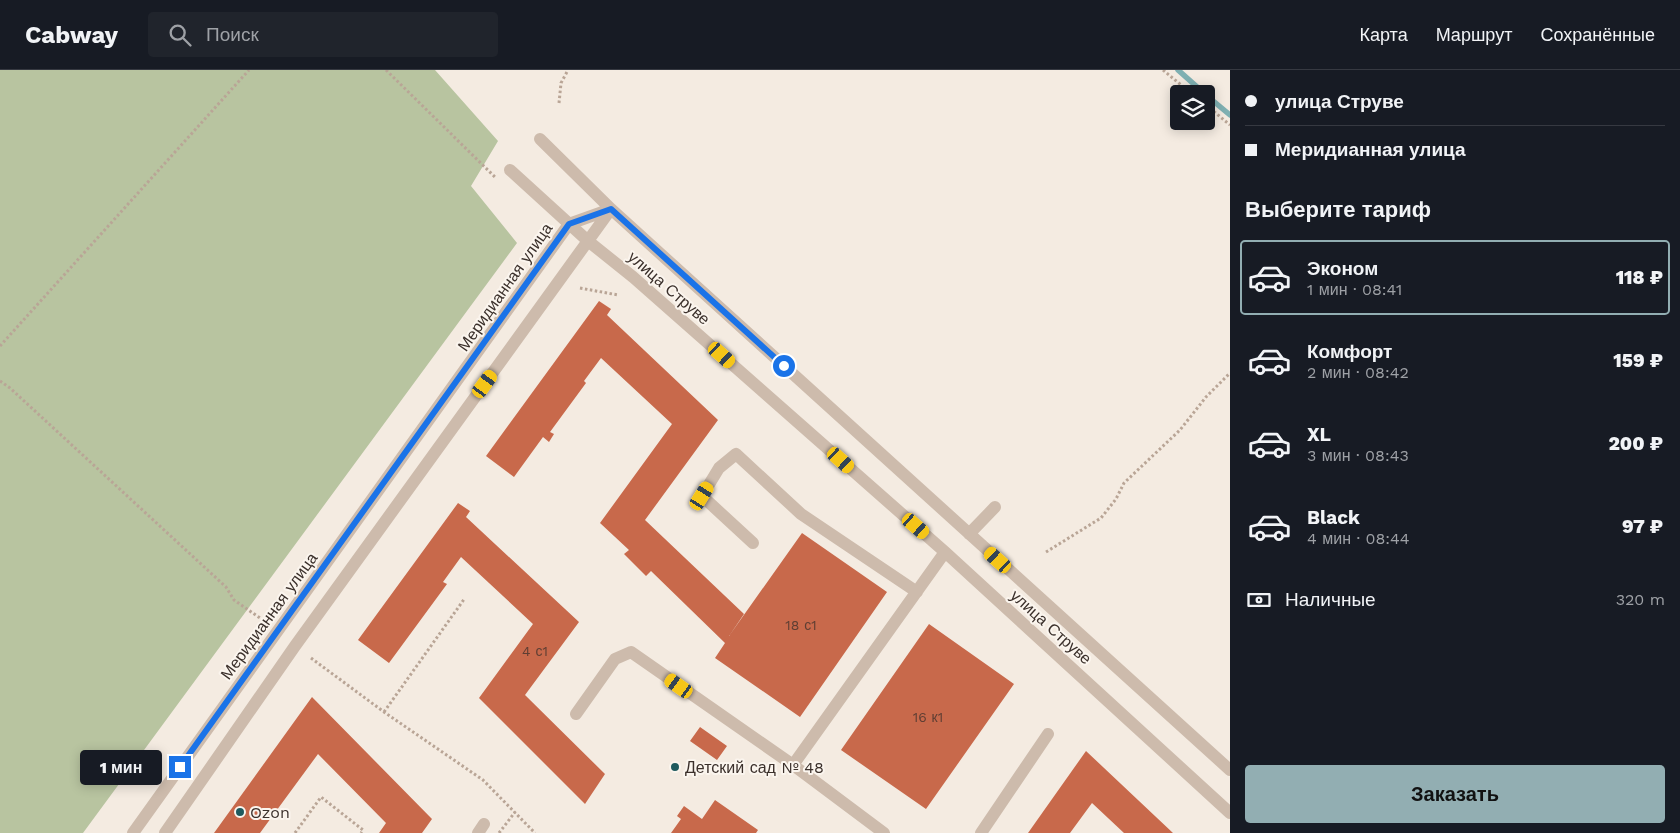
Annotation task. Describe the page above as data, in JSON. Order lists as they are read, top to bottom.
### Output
{
  "streets": {
    "street": ["Меридианная улица", "улица Струве"]
  },
  "crossings": [
    ["Меридианная улица", "улица Струве"]
  ],
  "places": ["Детский сад № 48", "Ozon"],
  "house_numbers": ["18 с1", "4 с1", "16 к1"],
  "page": {
    "header": "Cabway",
    "search": "Поиск",
    "nav": ["Карта", "Маршрут", "Сохранённые"],
    "banner": ["улица Струве", "Меридианная улица"],
    "heading": "Выберите тариф",
    "list": [
      {
        "name": "Эконом",
        "note": "1 мин · 08:41",
        "value": "118 ₽"
      },
      {
        "name": "Комфорт",
        "note": "2 мин · 08:42",
        "value": "159 ₽"
      },
      {
        "name": "XL",
        "note": "3 мин · 08:43",
        "value": "200 ₽"
      },
      {
        "name": "Black",
        "note": "4 мин · 08:44",
        "value": "97 ₽"
      }
    ],
    "pay": ["Наличные", "320 m"],
    "bubble": "1 мин",
    "buttons": "Заказать"
  }
}
